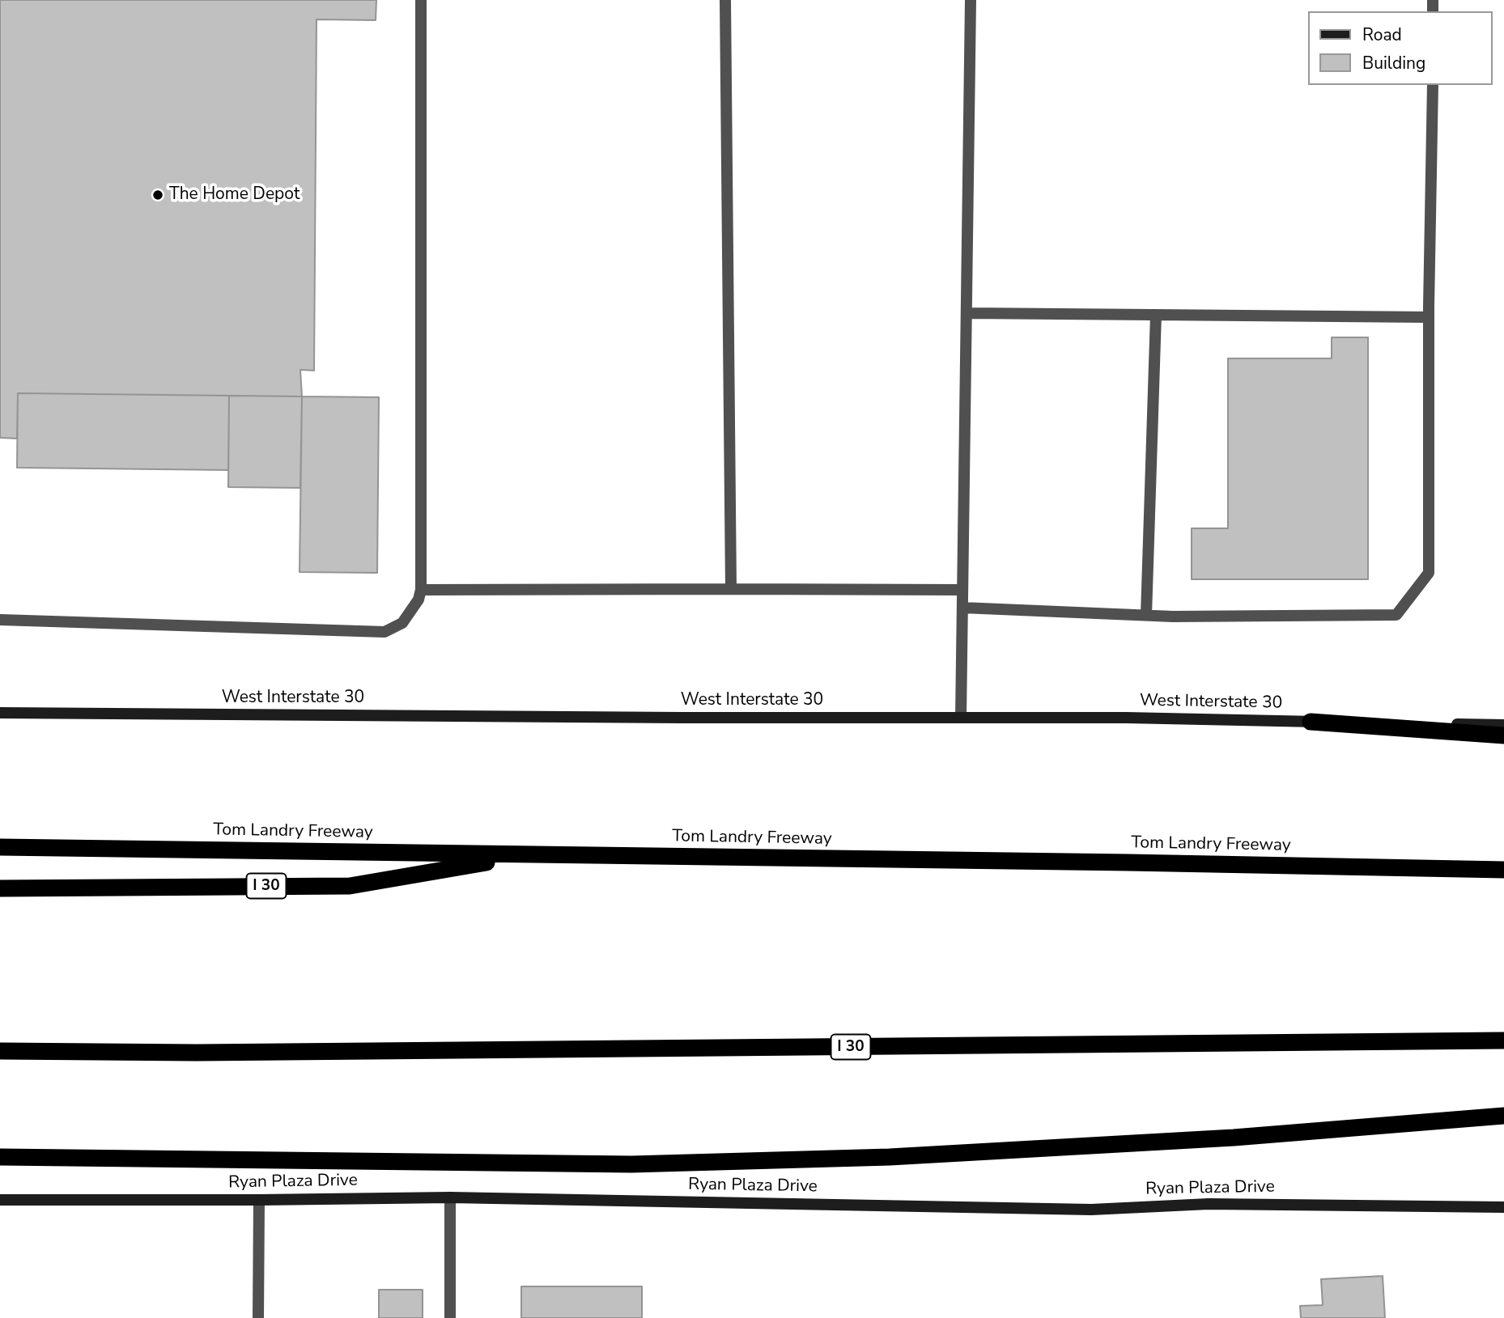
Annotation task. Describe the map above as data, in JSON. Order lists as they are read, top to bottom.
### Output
{
  "streets": {
    "highway": ["Tom Landry Freeway", "I 30"],
    "main road": ["West Interstate 30", "Ryan Plaza Drive"]
  },
  "crossings": [
    ["Tom Landry Freeway", "I 30"]
  ],
  "places": ["The Home Depot"],
  "legend": ["Road", "Building"]
}
